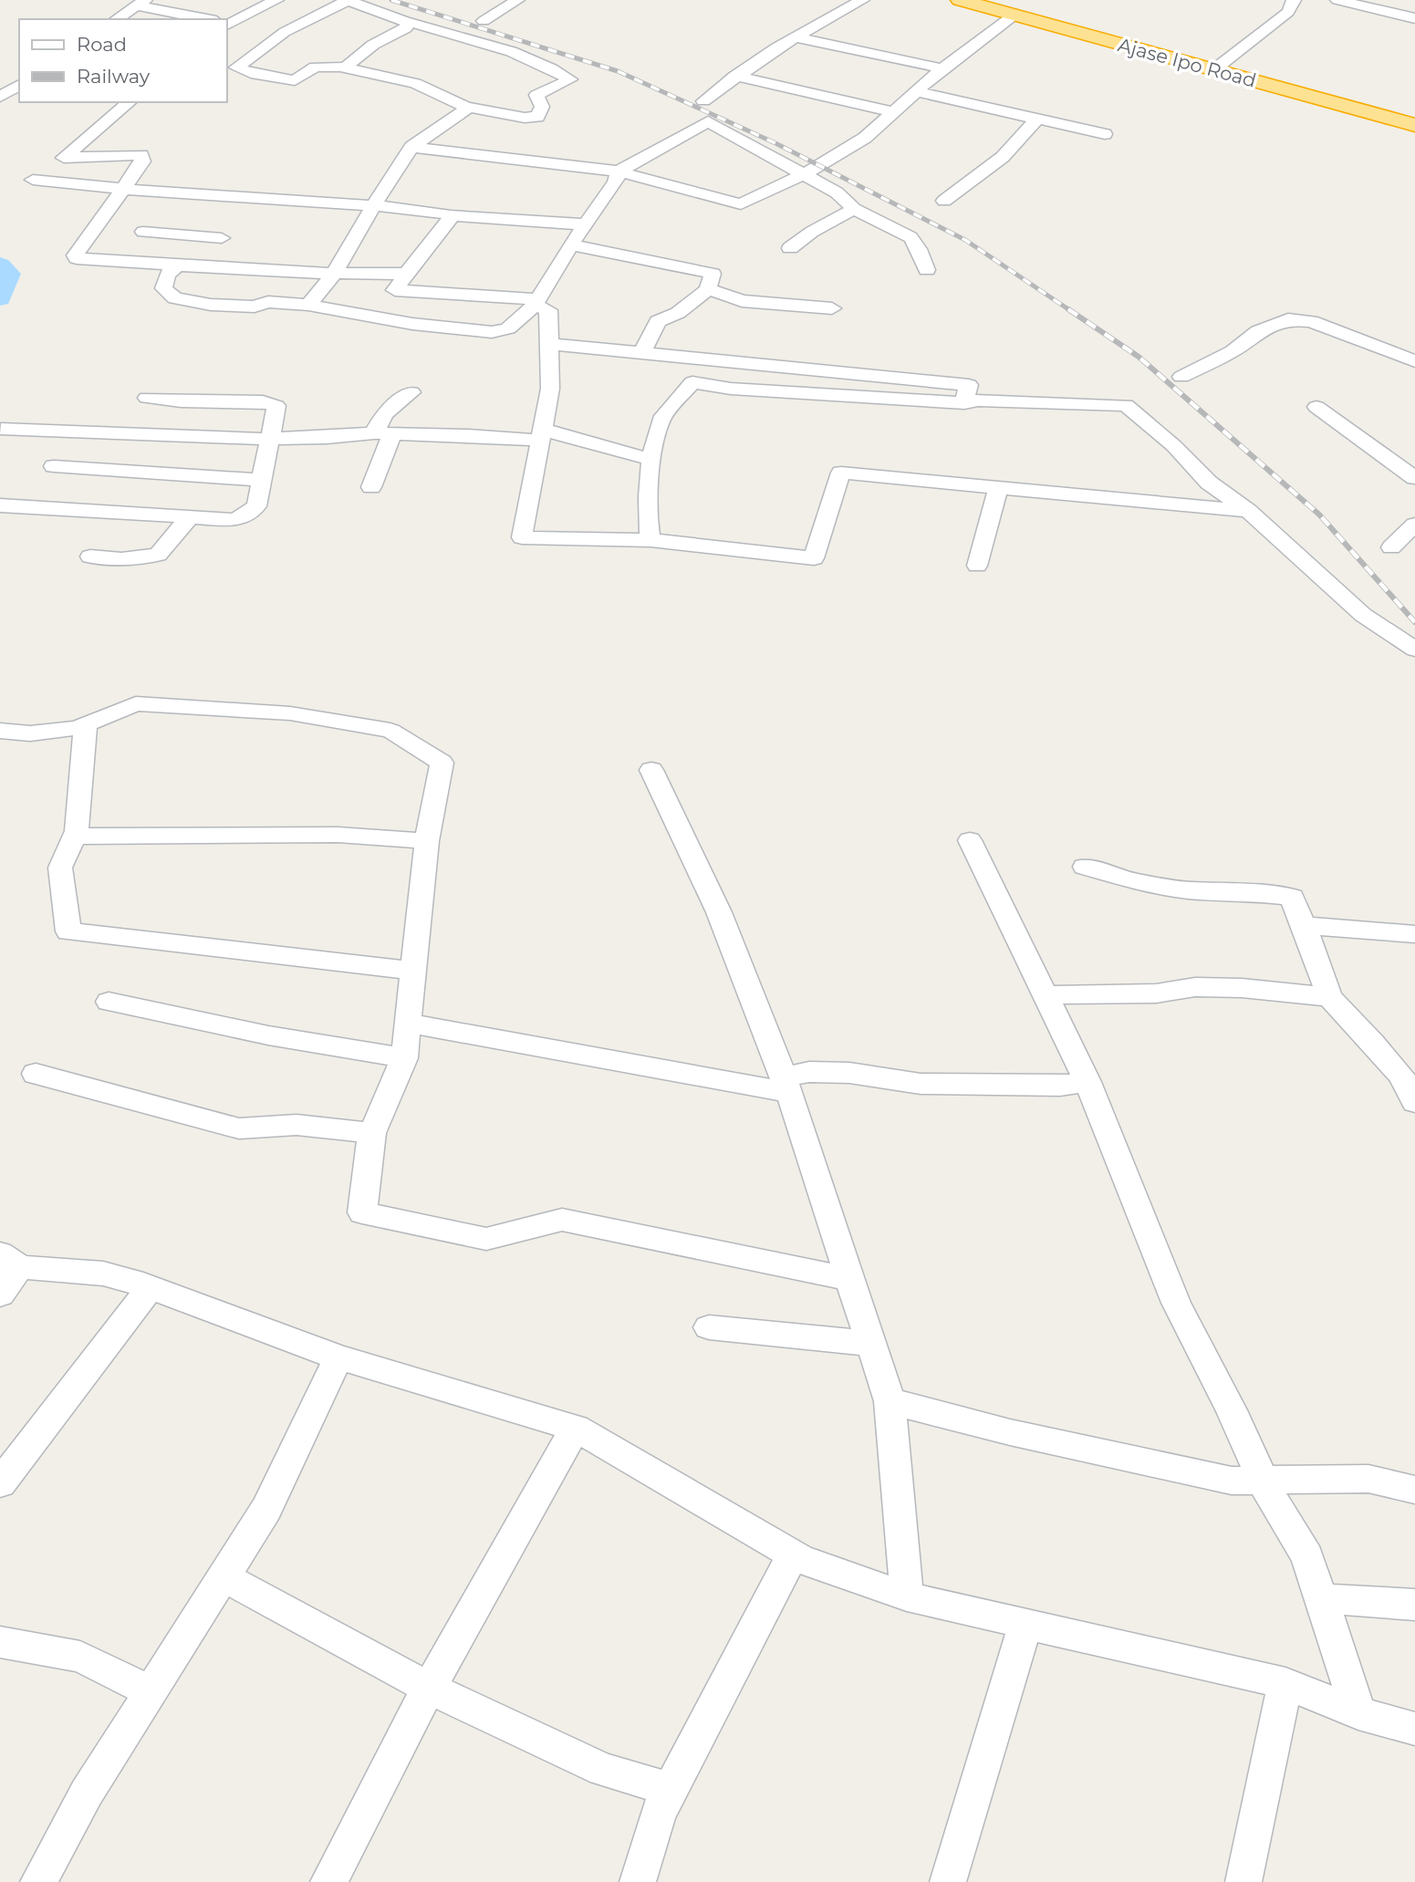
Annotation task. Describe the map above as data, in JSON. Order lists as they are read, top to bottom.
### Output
{
  "streets": {
    "highway": ["Ajase Ipo Road"]
  },
  "legend": ["Road", "Railway"]
}
